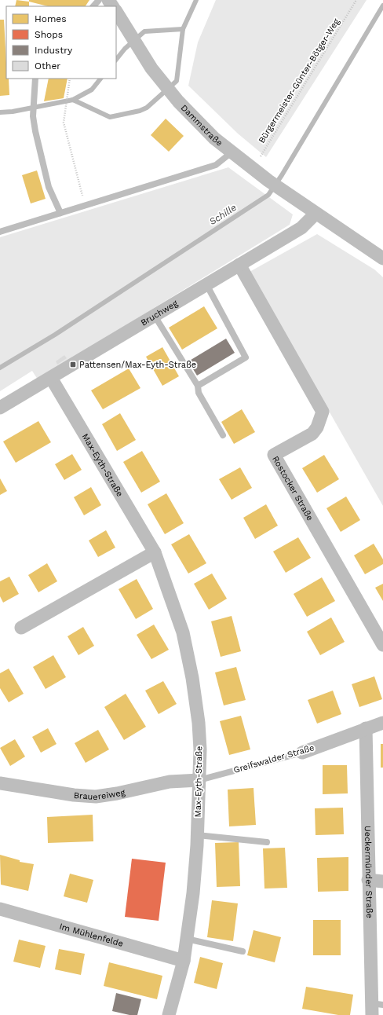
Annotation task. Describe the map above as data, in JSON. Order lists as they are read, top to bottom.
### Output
{
  "streets": {
    "street": [
      "Dammstraße",
      "Bruchweg",
      "Max-Eyth-Straße",
      "Rostocker Straße",
      "Greifswalder Straße",
      "Brauereiweg",
      "Ueckermünder Straße",
      "Im Mühlenfelde"
    ],
    "path": ["Bürgermeister-Günter-Bötger-Weg"]
  },
  "crossings": [
    ["Bürgermeister-Günter-Bötger-Weg", "Dammstraße"],
    ["Dammstraße", "Bruchweg"],
    ["Bruchweg", "Max-Eyth-Straße"],
    ["Bruchweg", "Rostocker Straße"],
    ["Max-Eyth-Straße", "Greifswalder Straße"],
    ["Max-Eyth-Straße", "Brauereiweg"],
    ["Max-Eyth-Straße", "Im Mühlenfelde"],
    ["Greifswalder Straße", "Brauereiweg"],
    ["Greifswalder Straße", "Ueckermünder Straße"]
  ],
  "water": ["Schille"],
  "places": {
    "transit": ["Pattensen/Max-Eyth-Straße"]
  },
  "legend": [
    "Homes",
    "Shops",
    "Industry",
    "Other"
  ]
}
